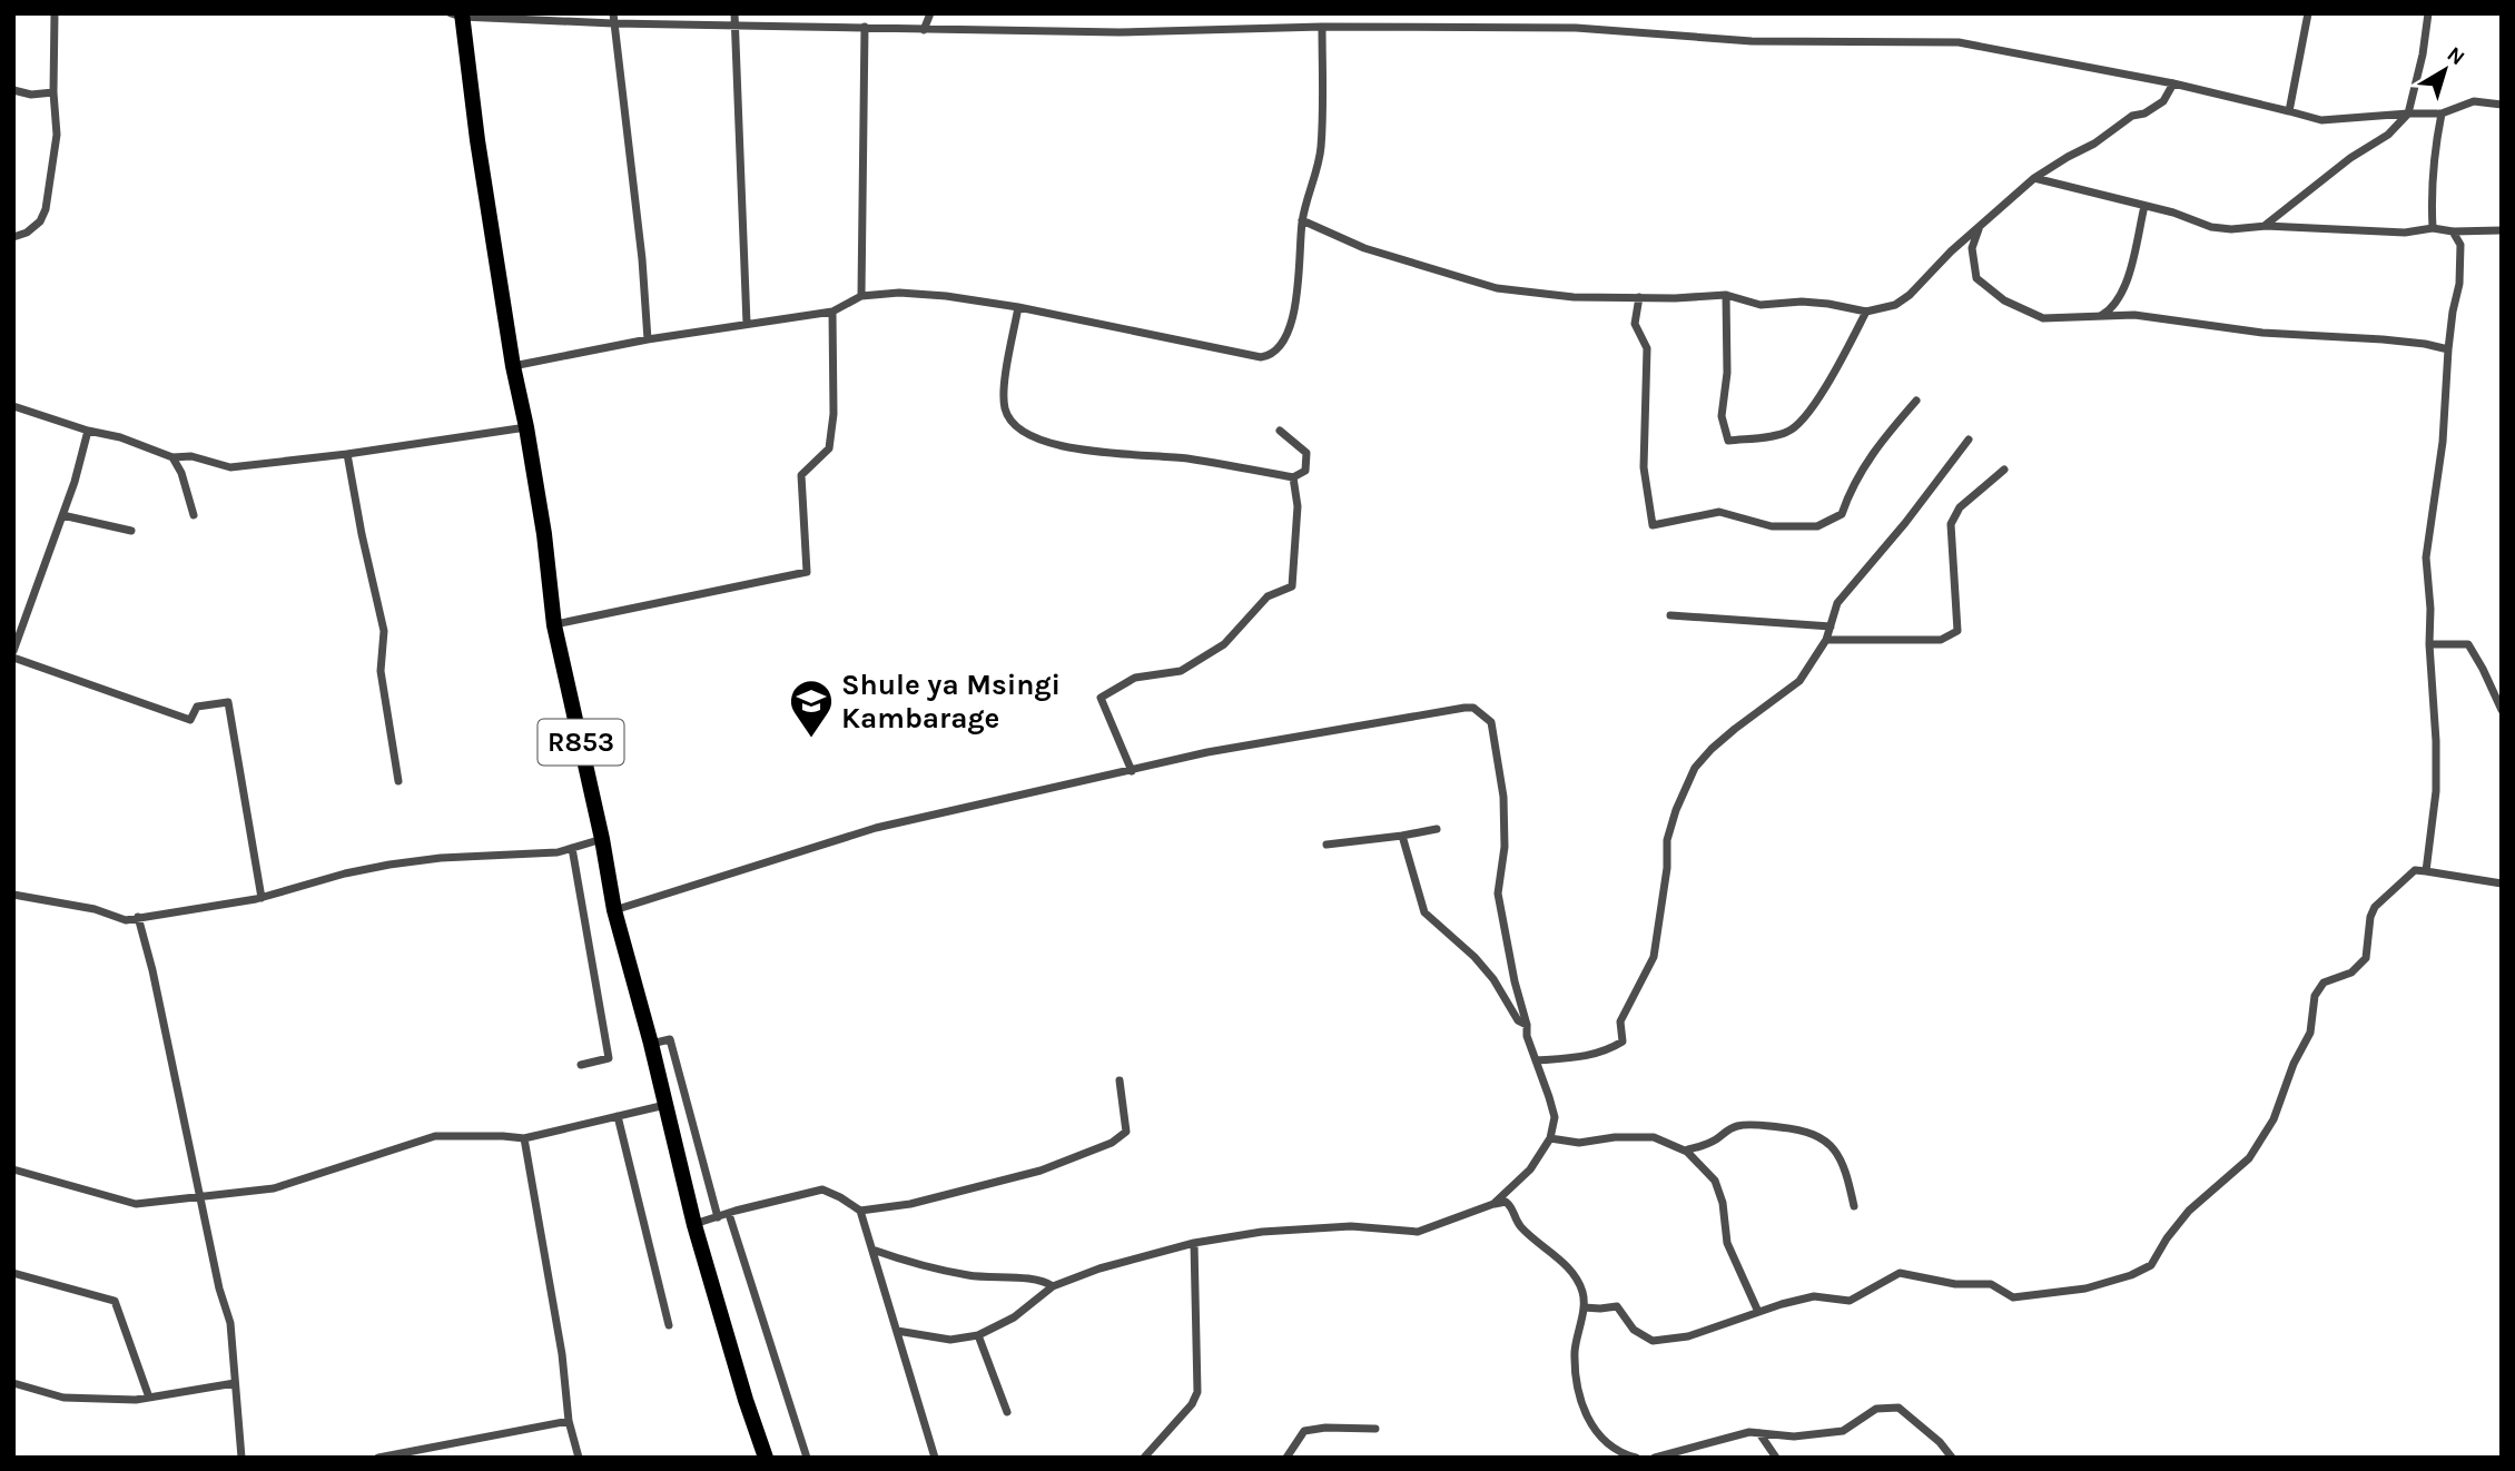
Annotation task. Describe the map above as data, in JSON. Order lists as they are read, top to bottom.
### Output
{
  "streets": {
    "main road": ["R853"]
  },
  "places": {
    "school or university": ["Shule ya Msingi Kambarage"]
  },
  "north": "top right"
}
